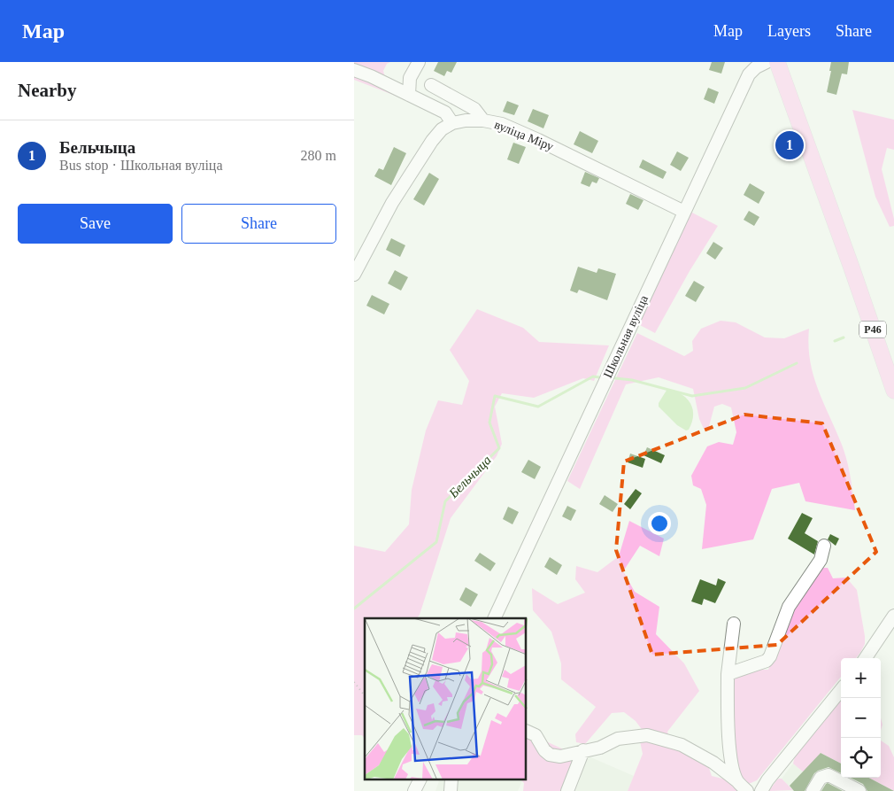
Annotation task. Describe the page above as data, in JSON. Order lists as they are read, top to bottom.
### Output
{
  "streets": {
    "main road": ["Р46"],
    "street": ["вуліца Міру", "Школьная вуліца"]
  },
  "crossings": [
    ["вуліца Міру", "Школьная вуліца"]
  ],
  "water": ["Бельчыца"],
  "page": {
    "header": "Map",
    "nav": ["Map", "Layers", "Share"],
    "heading": "Nearby",
    "list": [
      {
        "mark": "1",
        "name": "Бельчыца",
        "note": "Bus stop · Школьная вуліца",
        "value": "280 m"
      }
    ],
    "pins": "1",
    "buttons": ["Save", "Share"],
    "map_buttons": ["+", "−"]
  }
}
